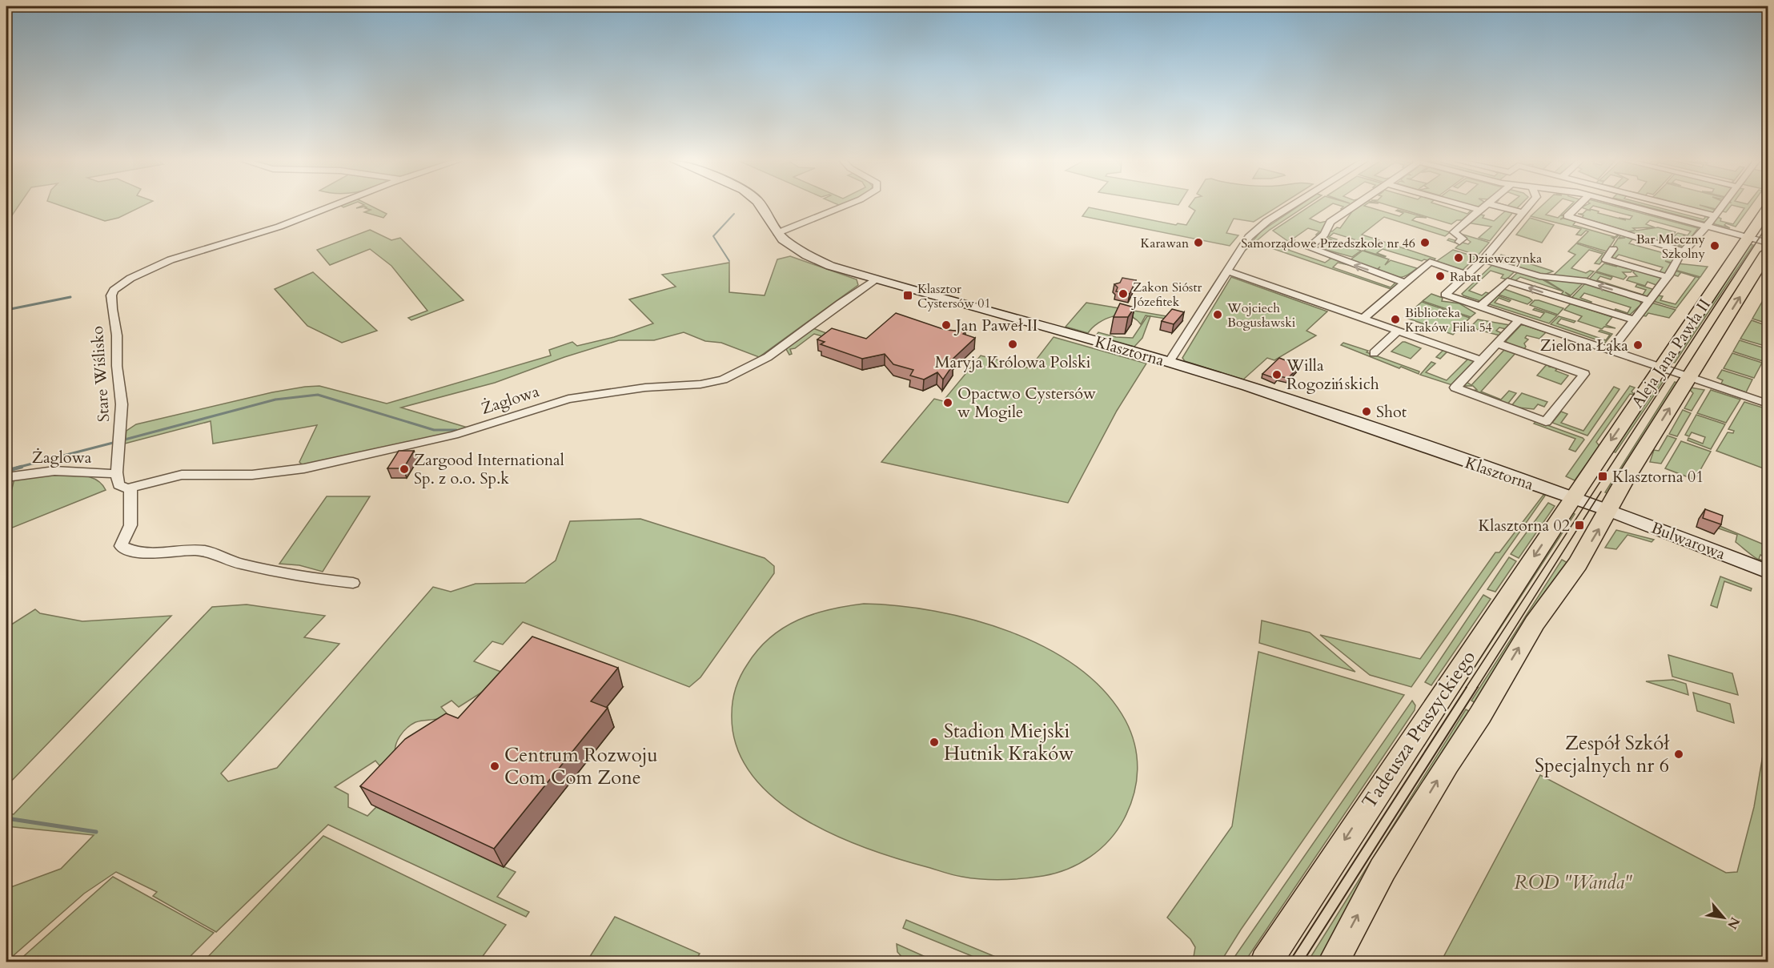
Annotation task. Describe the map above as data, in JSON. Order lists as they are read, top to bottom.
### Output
{
  "streets": {
    "main road": ["Aleja Jana Pawła II", "Tadeusza Ptaszyckiego"],
    "street": [
      "Klasztorna",
      "Stare Wiślisko",
      "Żaglowa",
      "Bulwarowa"
    ]
  },
  "crossings": [
    ["Klasztorna", "Aleja Jana Pawła II"],
    ["Klasztorna", "Żaglowa"],
    ["Klasztorna", "Bulwarowa"],
    ["Klasztorna", "Tadeusza Ptaszyckiego"],
    ["Aleja Jana Pawła II", "Bulwarowa"],
    ["Aleja Jana Pawła II", "Tadeusza Ptaszyckiego"],
    ["Stare Wiślisko", "Żaglowa"]
  ],
  "parks": ["ROD \"Wanda\""],
  "places": {
    "other": [
      "Karawan",
      "Samorządowe Przedszkole nr 46",
      "Bar Mleczny Szkolny",
      "Dziewczynka",
      "Rabat",
      "Zakon Sióstr Józefitek",
      "Wojciech Bogusławski",
      "Biblioteka Kraków Filia 54",
      "Jan Paweł II",
      "Maryja Królowa Polski",
      "Zielona Łąka",
      "Willa Rogozińskich",
      "Opactwo Cystersów w Mogile",
      "Shot",
      "Zargood International Sp. z o.o. Sp.k",
      "Stadion Miejski Hutnik Kraków",
      "Zespół Szkół Specjalnych nr 6",
      "Centrum Rozwoju Com Com Zone"
    ],
    "transit": ["Klasztor Cystersów 01", "Klasztorna 01", "Klasztorna 02"]
  },
  "north": "bottom right"
}
